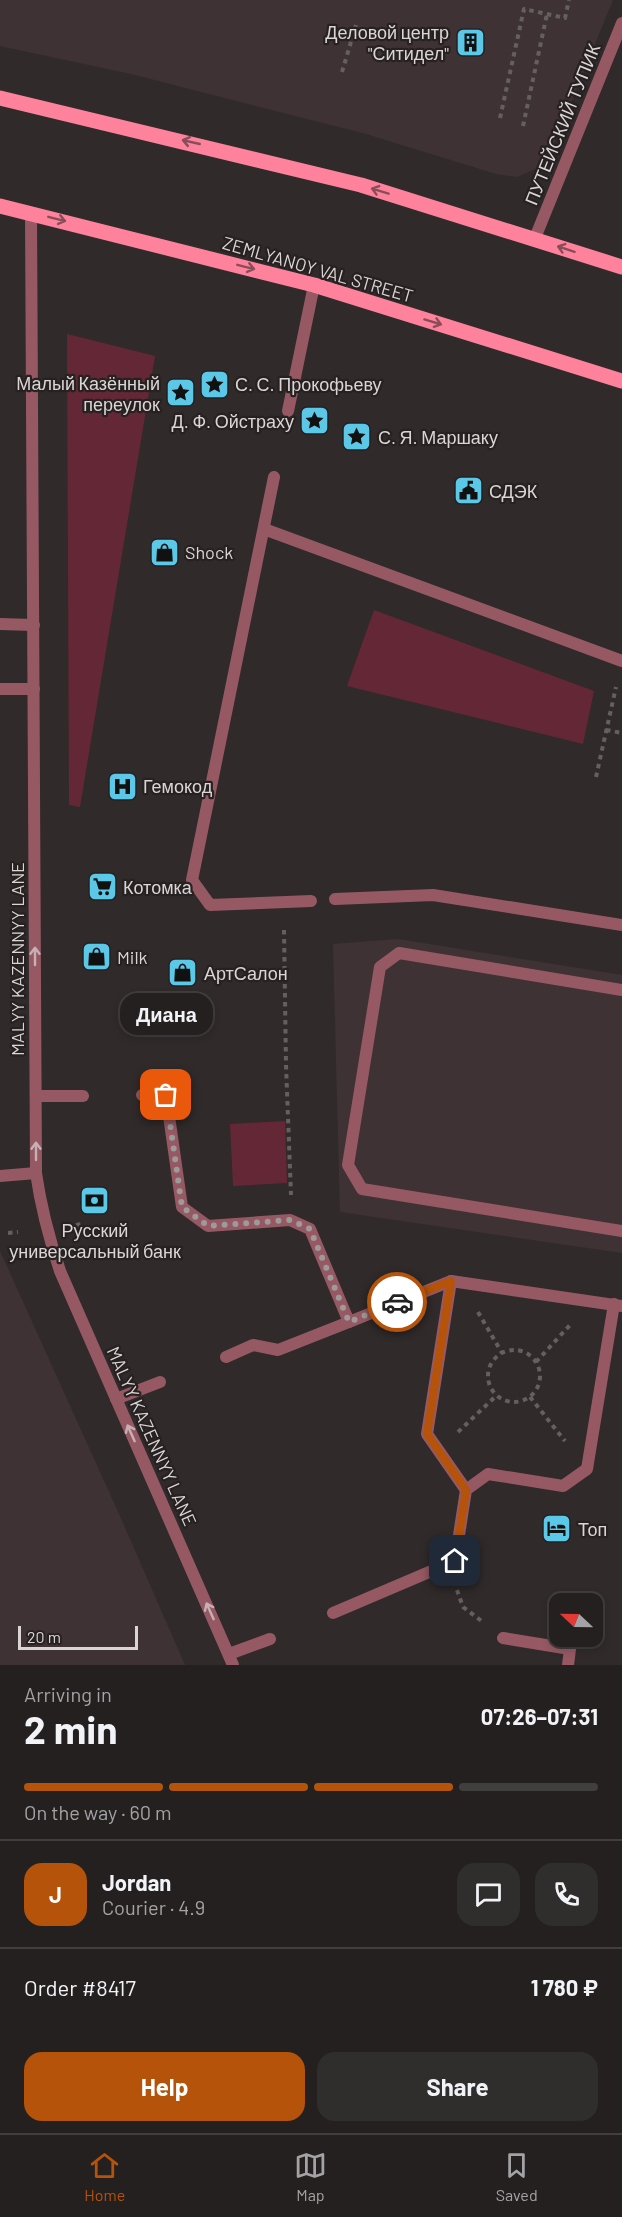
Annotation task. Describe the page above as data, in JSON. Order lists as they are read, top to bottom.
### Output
{
  "streets": {
    "main road": ["ZEMLYANOY VAL STREET"],
    "street": ["ПУТЕЙСКИЙ ТУПИК", "MALYY KAZENNYY LANE"]
  },
  "crossings": [
    ["ZEMLYANOY VAL STREET", "MALYY KAZENNYY LANE"]
  ],
  "one_way": ["MALYY KAZENNYY LANE"],
  "places": {
    "building": ["Деловой центр \"Ситидел\""],
    "place": [
      "С. С. Прокофьеву",
      "Малый Казённый переулок",
      "Д. Ф. Ойстраху",
      "С. Я. Маршаку"
    ],
    "public building": ["СДЭК"],
    "shop": ["Shock", "Milk", "АртСалон"],
    "hospital": ["Гемокод"],
    "supermarket": ["Котомка"],
    "other": ["Диана"],
    "bank": ["Русский универсальный банк"],
    "hotel": ["Топ"]
  },
  "scale_bar": "20 m",
  "north": "left",
  "page": {
    "bubble": "Диана",
    "scale": "20 m",
    "heading": ["2 min", "Arriving in", "07:26–07:31"],
    "panel": [
      "Jordan",
      "Courier · 4.9",
      "Order #8417",
      "1 780 ₽"
    ],
    "bar": "On the way · 60 m",
    "round": "J",
    "buttons": ["Help", "Share"],
    "tabs": ["Home", "Map", "Saved"]
  }
}
